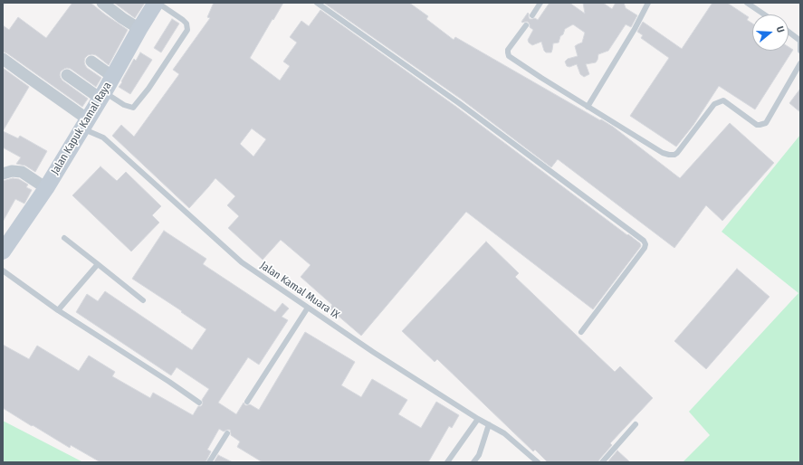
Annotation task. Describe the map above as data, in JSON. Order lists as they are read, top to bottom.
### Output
{
  "streets": {
    "main road": ["Jalan Kapuk Kamal Raya"],
    "lane": ["Jalan Kamal Muara IX"]
  },
  "crossings": [
    ["Jalan Kapuk Kamal Raya", "Jalan Kamal Muara IX"]
  ],
  "north": "right"
}
